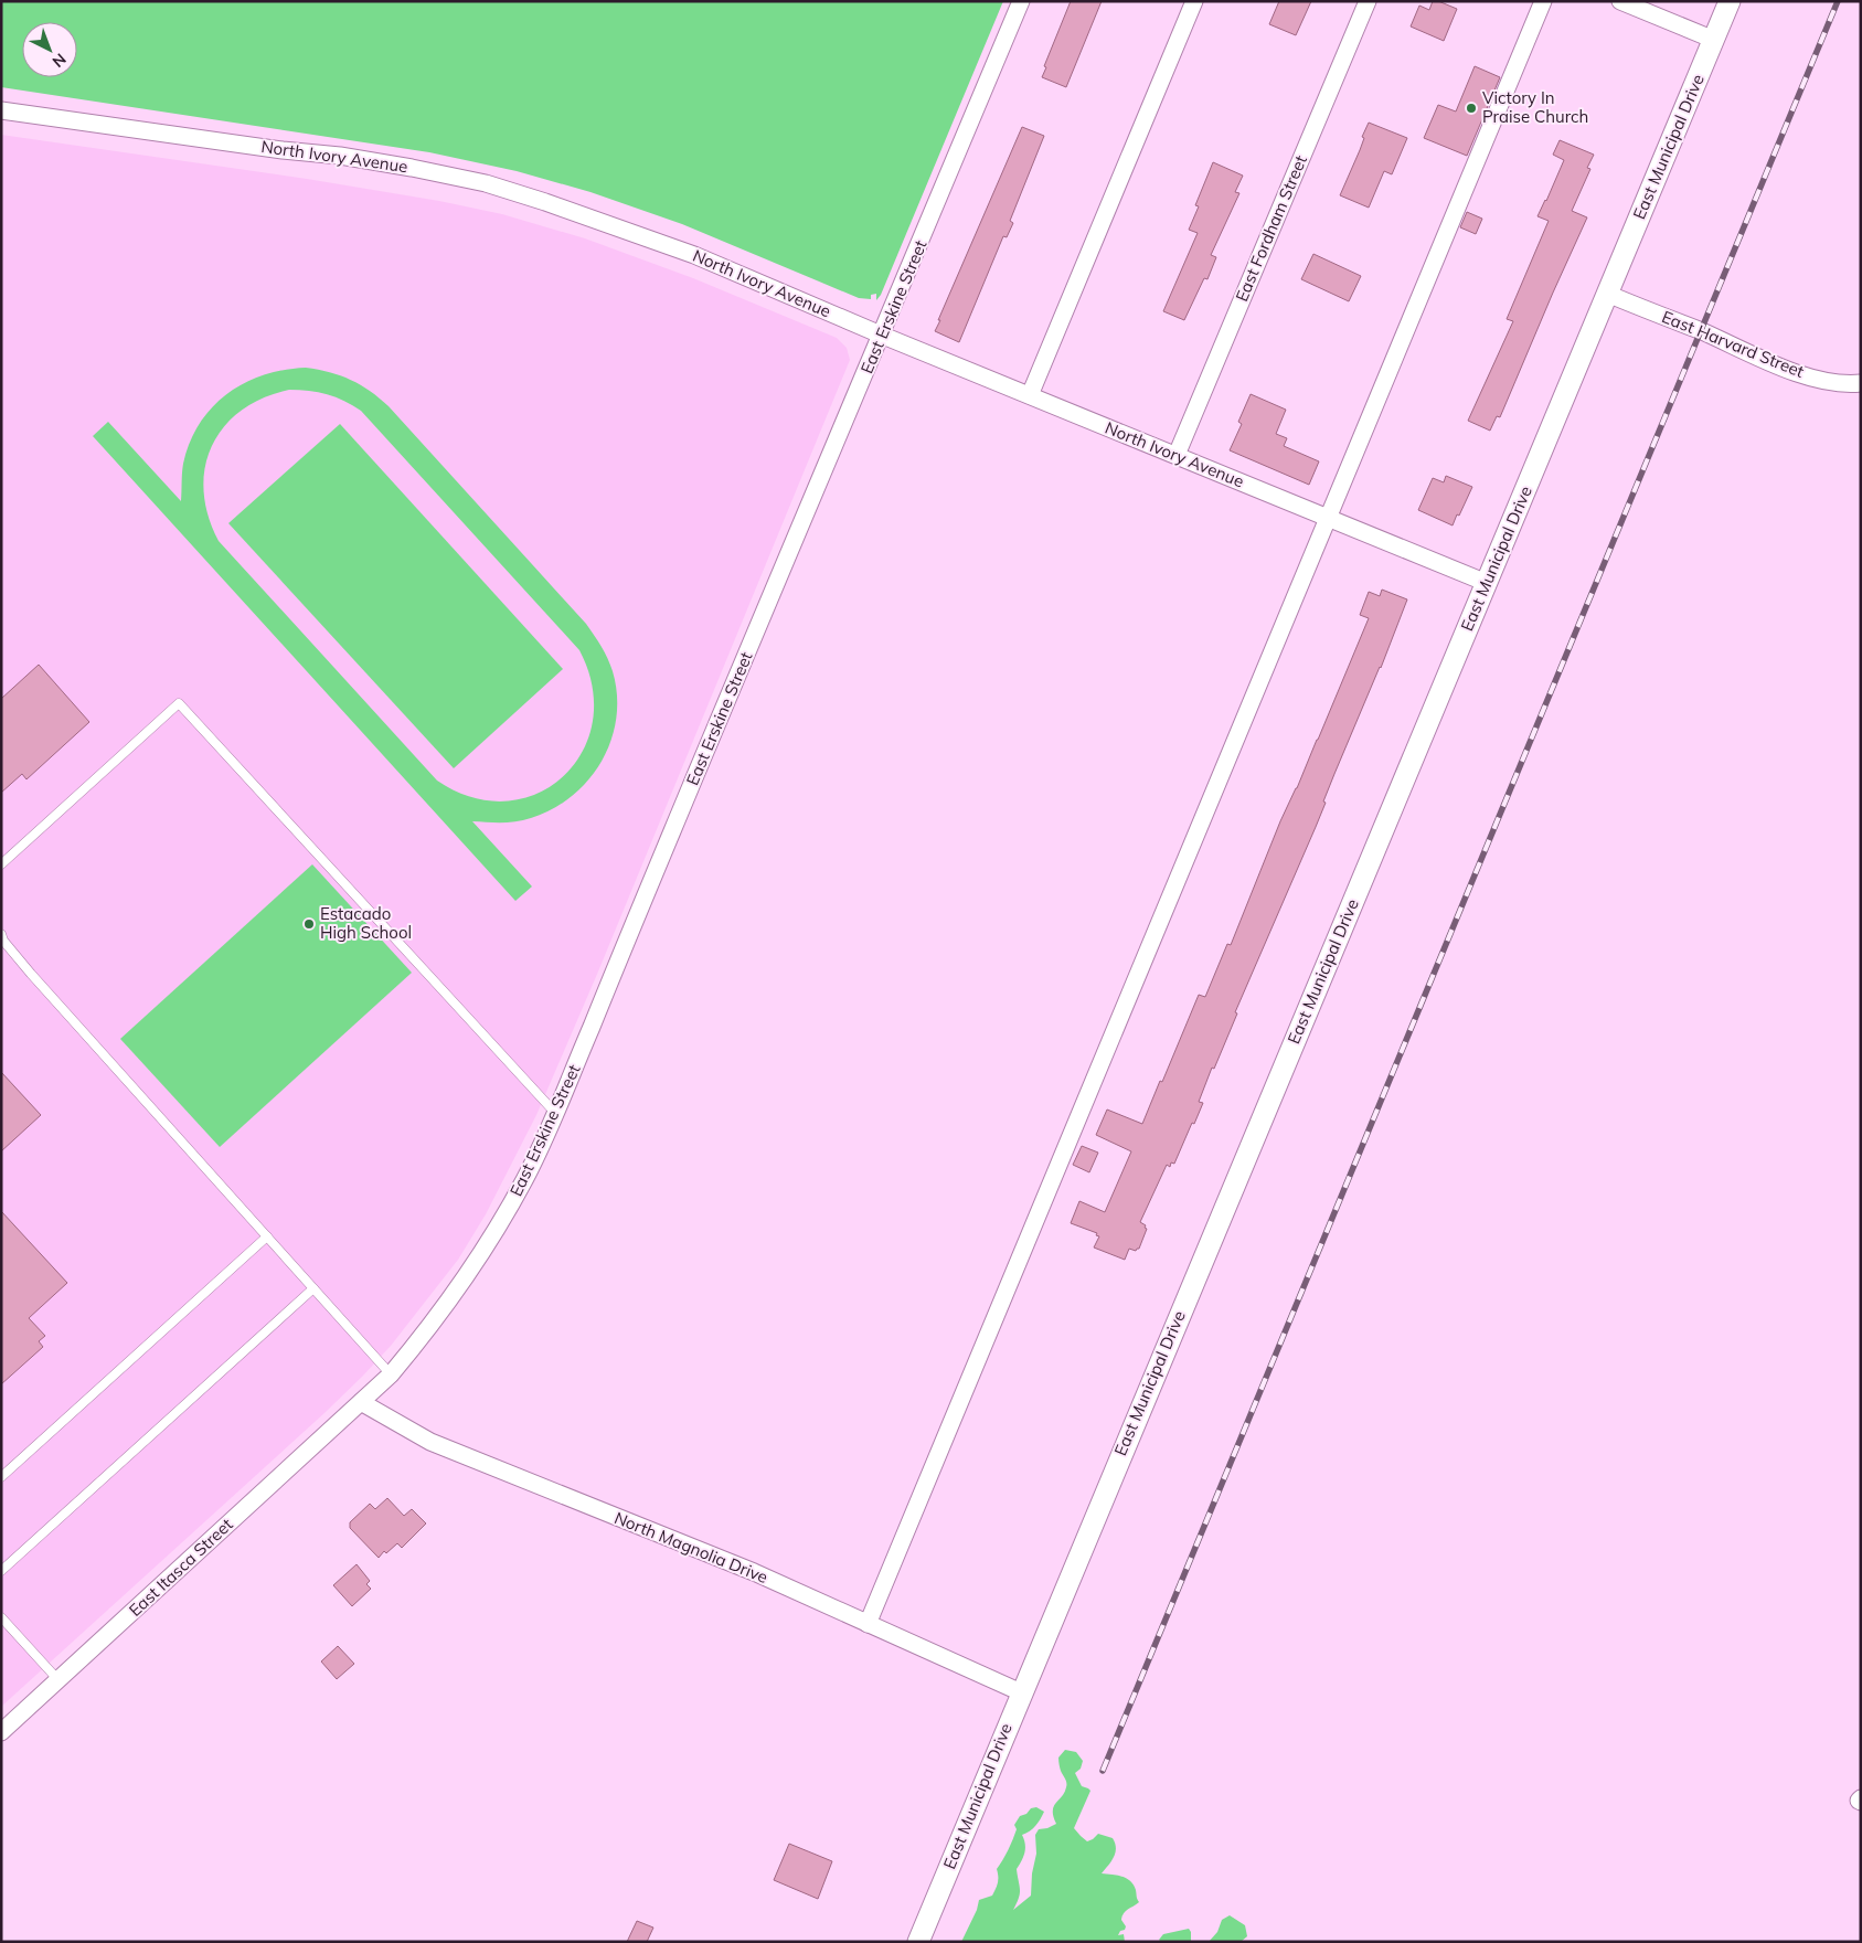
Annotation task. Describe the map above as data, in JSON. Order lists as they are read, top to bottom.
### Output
{
  "streets": {
    "street": [
      "East Municipal Drive",
      "North Ivory Avenue",
      "East Fordham Street",
      "East Erskine Street",
      "East Harvard Street",
      "North Magnolia Drive",
      "East Itasca Street"
    ]
  },
  "crossings": [
    ["East Municipal Drive", "North Ivory Avenue"],
    ["East Municipal Drive", "East Harvard Street"],
    ["East Municipal Drive", "North Magnolia Drive"],
    ["North Ivory Avenue", "East Fordham Street"],
    ["North Ivory Avenue", "East Erskine Street"],
    ["East Erskine Street", "North Magnolia Drive"],
    ["East Erskine Street", "East Itasca Street"],
    ["North Magnolia Drive", "East Itasca Street"]
  ],
  "places": ["Victory In Praise Church", "Estacado High School"],
  "north": "bottom right"
}
